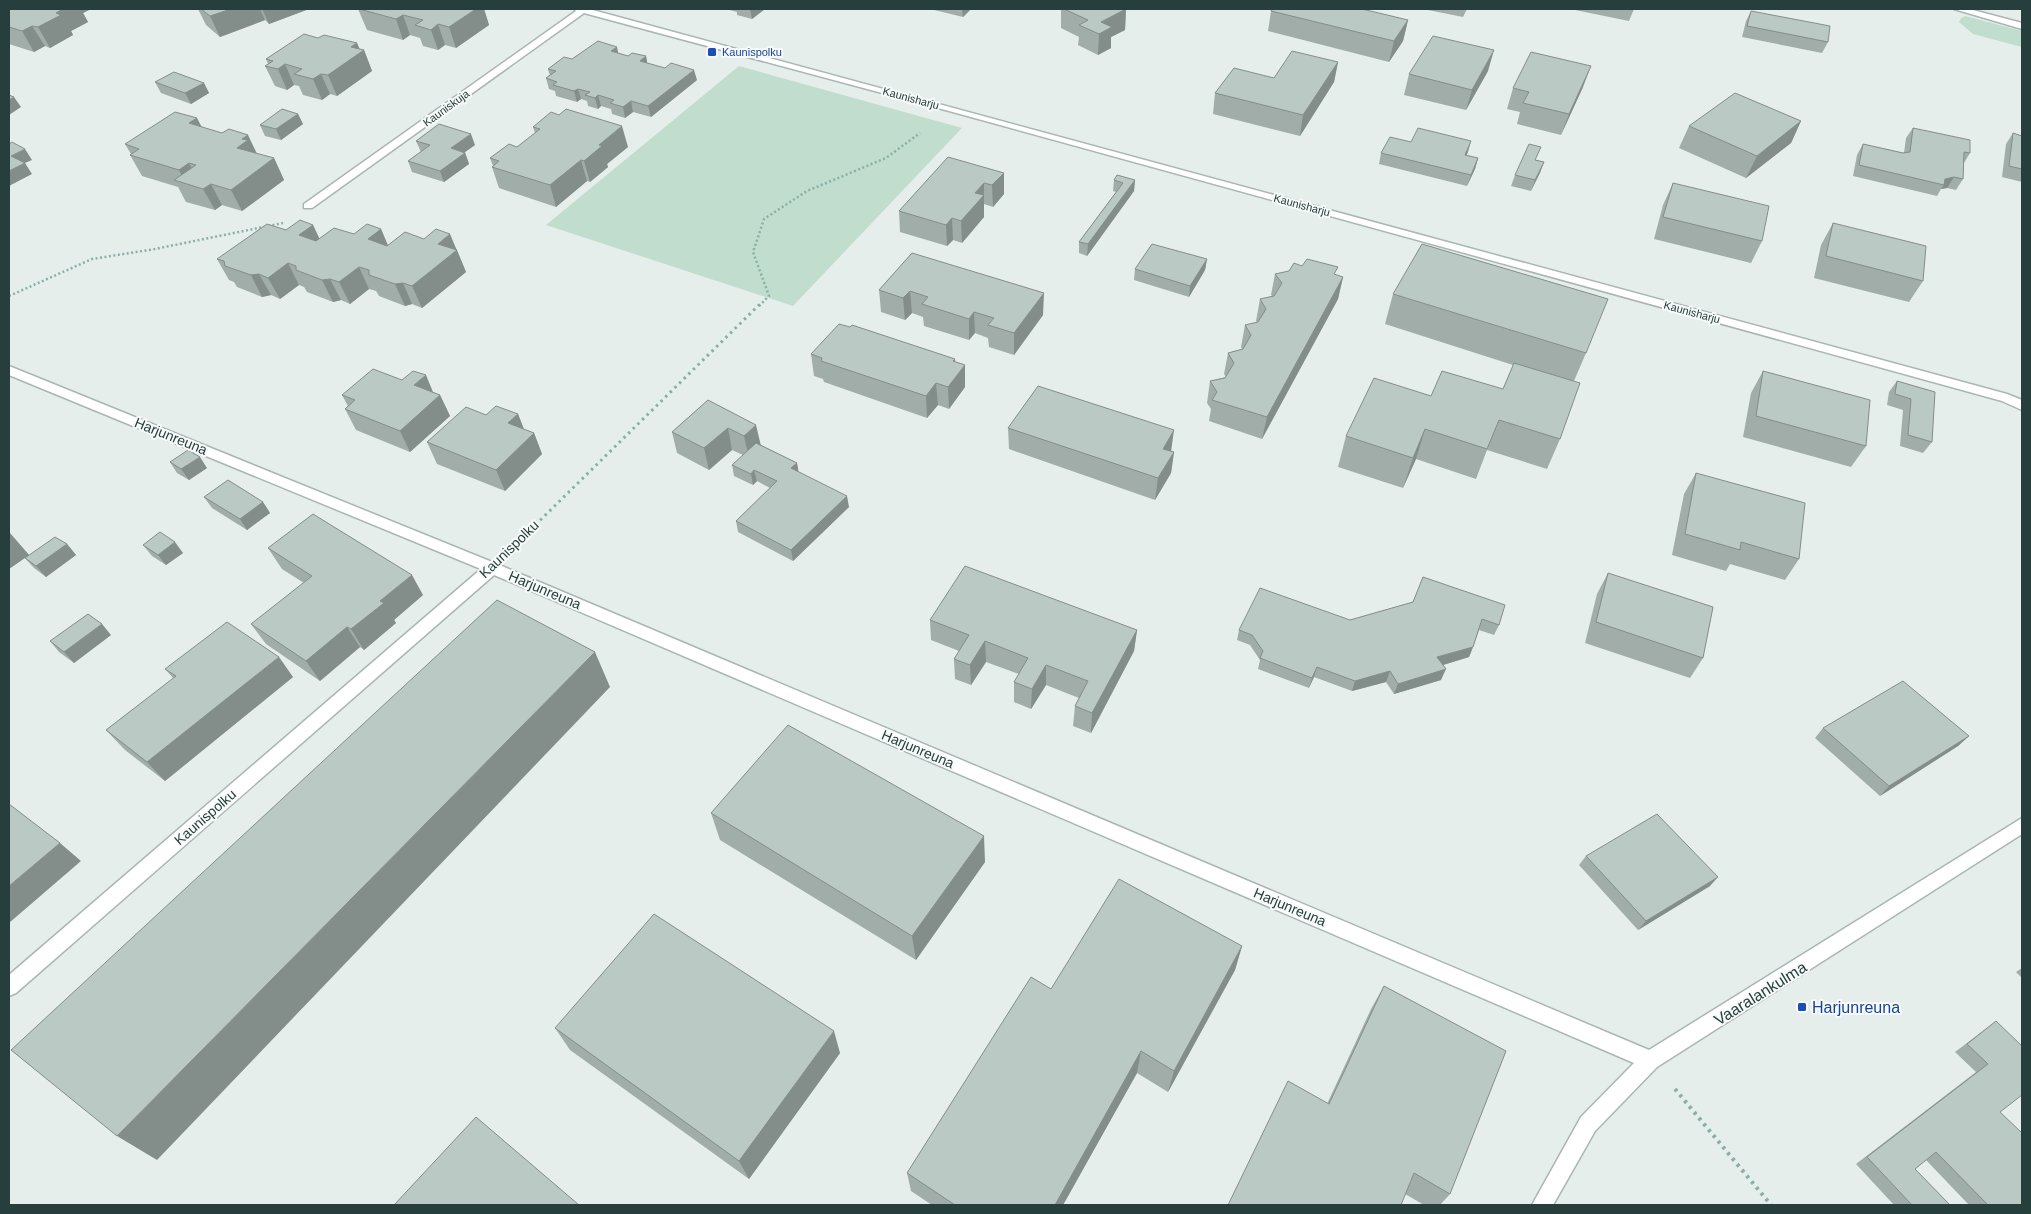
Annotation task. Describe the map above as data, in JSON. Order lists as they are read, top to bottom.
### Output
{
  "streets": {
    "street": [
      "Kaunisharju",
      "Kauniskuja",
      "Harjunreuna",
      "Kaunispolku",
      "Vaaralankulma"
    ]
  },
  "crossings": [
    ["Kaunisharju", "Kauniskuja"],
    ["Kaunisharju", "Kaunispolku"],
    ["Harjunreuna", "Kaunispolku"],
    ["Harjunreuna", "Vaaralankulma"]
  ],
  "places": {
    "transit": ["Kaunispolku", "Harjunreuna"]
  }
}
